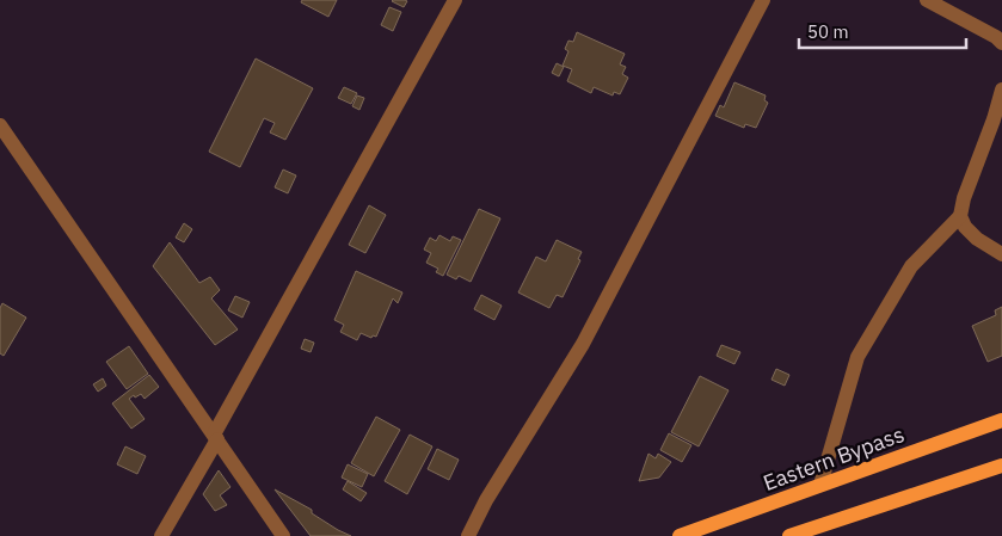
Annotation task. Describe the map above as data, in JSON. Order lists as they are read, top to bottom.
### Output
{
  "streets": {
    "main road": ["Eastern Bypass"]
  },
  "scale_bar": "50 m"
}
